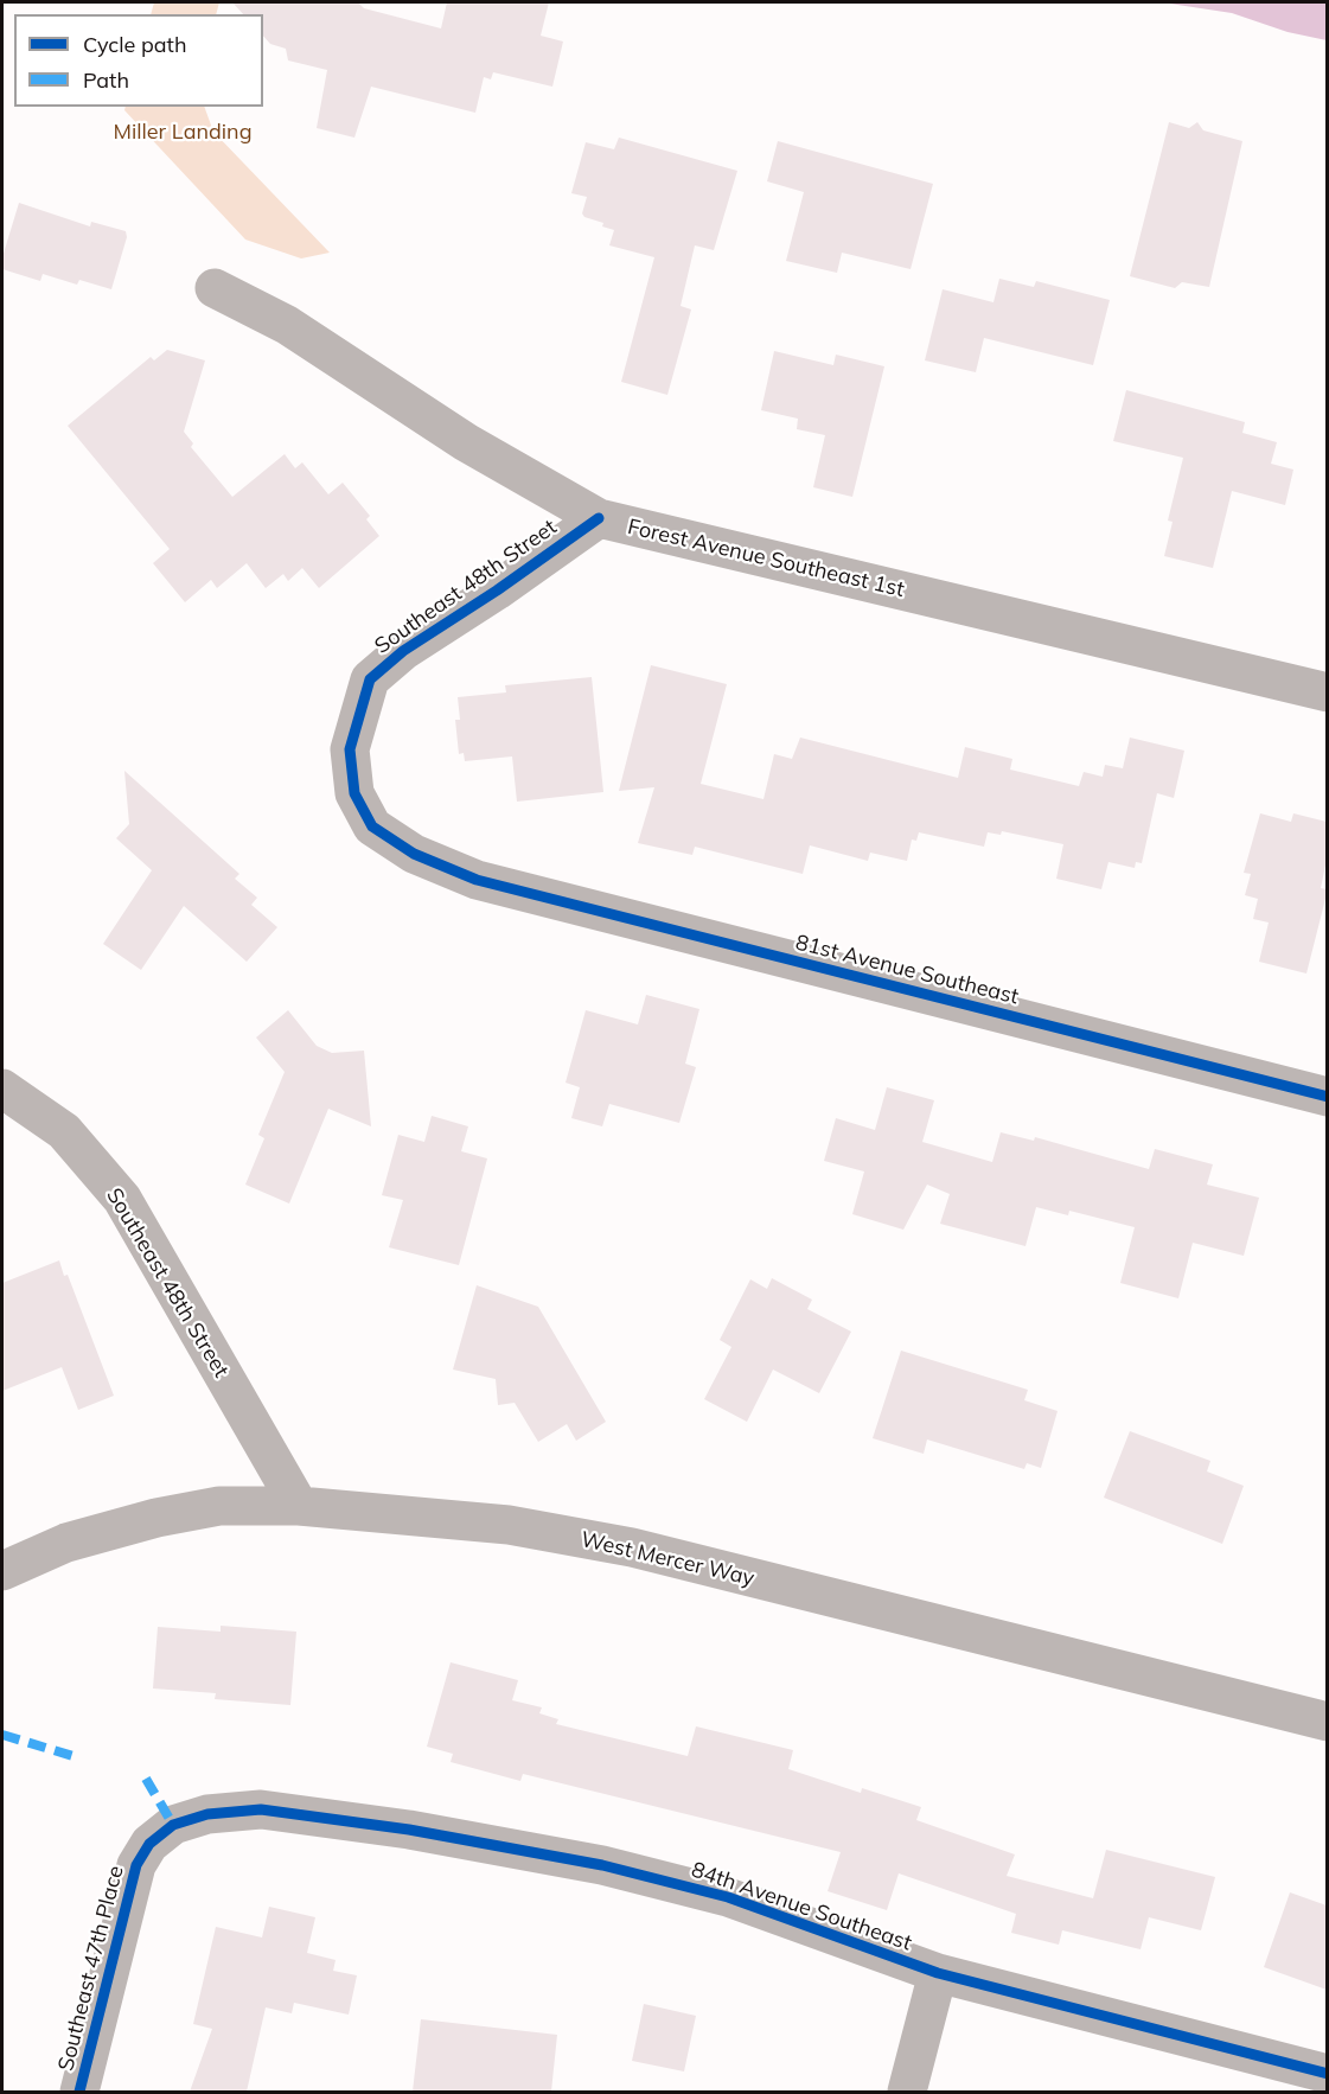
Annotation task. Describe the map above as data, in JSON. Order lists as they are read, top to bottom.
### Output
{
  "streets": {
    "street": [
      "Forest Avenue Southeast 1st",
      "Southeast 48th Street",
      "81st Avenue Southeast",
      "West Mercer Way",
      "84th Avenue Southeast",
      "Southeast 47th Place"
    ]
  },
  "crossings": [
    ["Forest Avenue Southeast 1st", "Southeast 48th Street"],
    ["Southeast 48th Street", "81st Avenue Southeast"],
    ["Southeast 48th Street", "West Mercer Way"],
    ["84th Avenue Southeast", "Southeast 47th Place"]
  ],
  "parks": ["Miller Landing"],
  "legend": ["Cycle path", "Path"]
}
